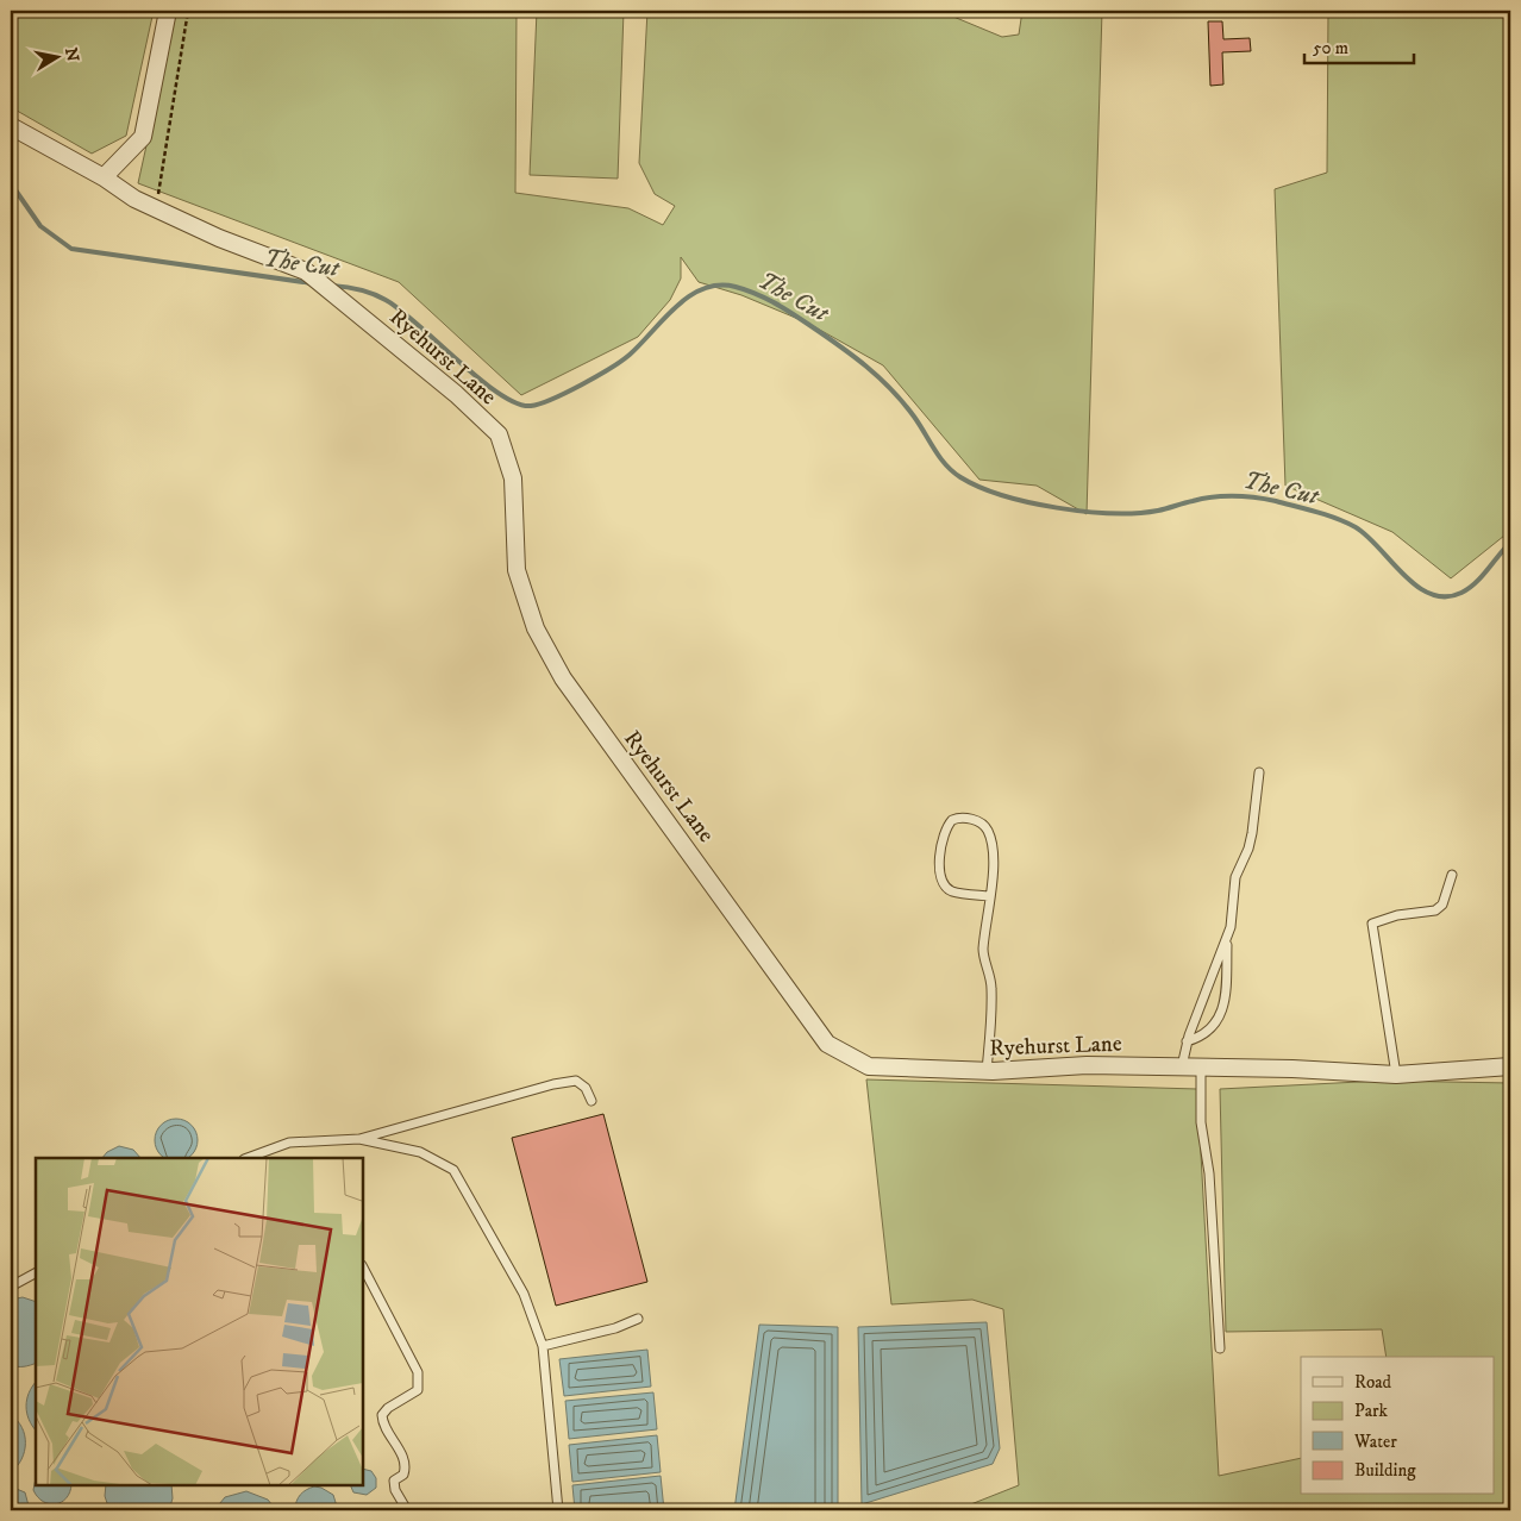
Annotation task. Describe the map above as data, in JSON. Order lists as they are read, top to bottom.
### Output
{
  "streets": {
    "street": ["Ryehurst Lane"]
  },
  "water": ["The Cut"],
  "legend": [
    "Road",
    "Park",
    "Water",
    "Building"
  ],
  "scale_bar": "50 m",
  "north": "right"
}
